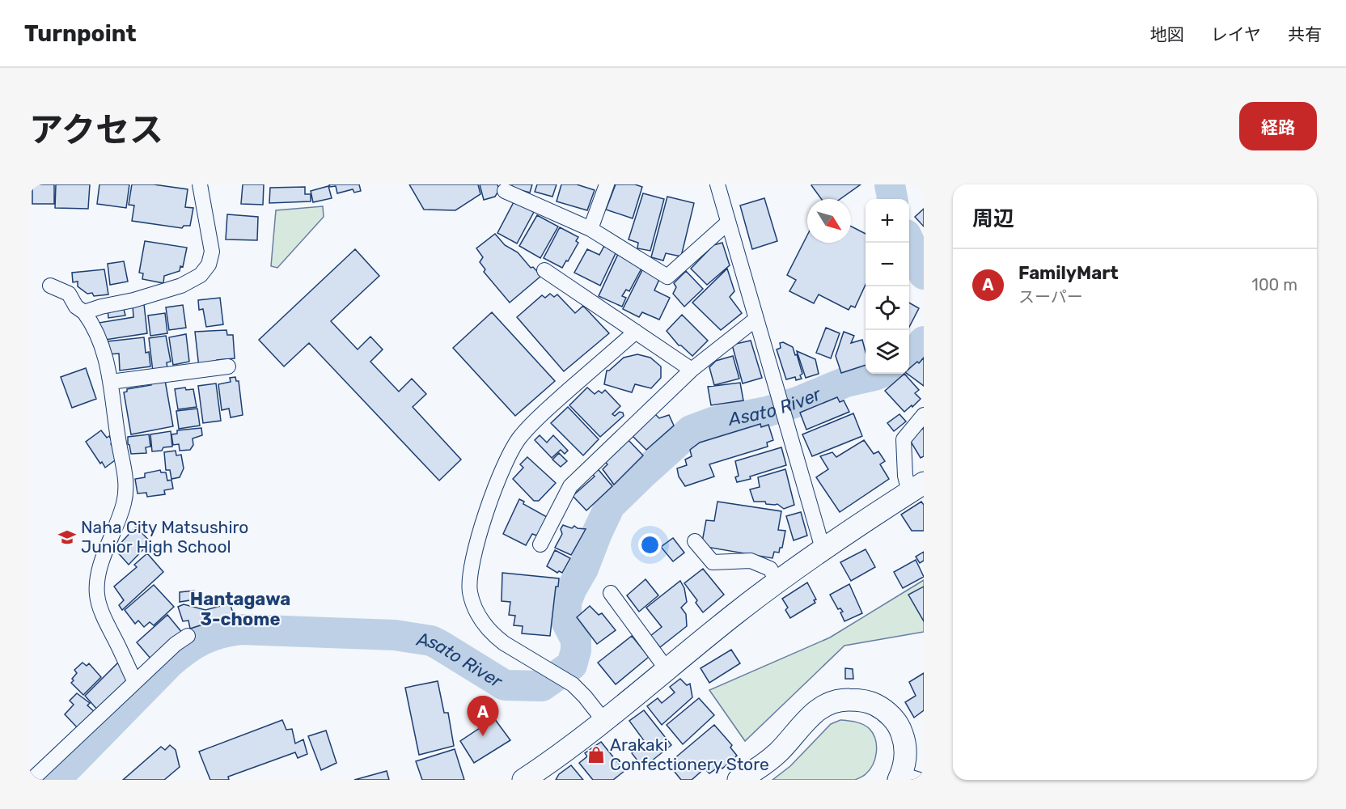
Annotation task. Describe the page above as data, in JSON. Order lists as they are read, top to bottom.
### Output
{
  "districts": ["Hantagawa 3-chome"],
  "water": ["Asato River"],
  "places": {
    "school or university": ["Naha City Matsushiro Junior High School"],
    "shop": ["Arakaki Confectionery Store"]
  },
  "north": "bottom right",
  "page": {
    "header": "Turnpoint",
    "nav": ["地図", "レイヤ", "共有"],
    "title": "アクセス",
    "buttons": "経路",
    "heading": "周辺",
    "map_buttons": ["+", "−"],
    "list": [
      {
        "mark": "A",
        "name": "FamilyMart",
        "note": "スーパー",
        "value": "100 m"
      }
    ],
    "pins": "A"
  }
}
